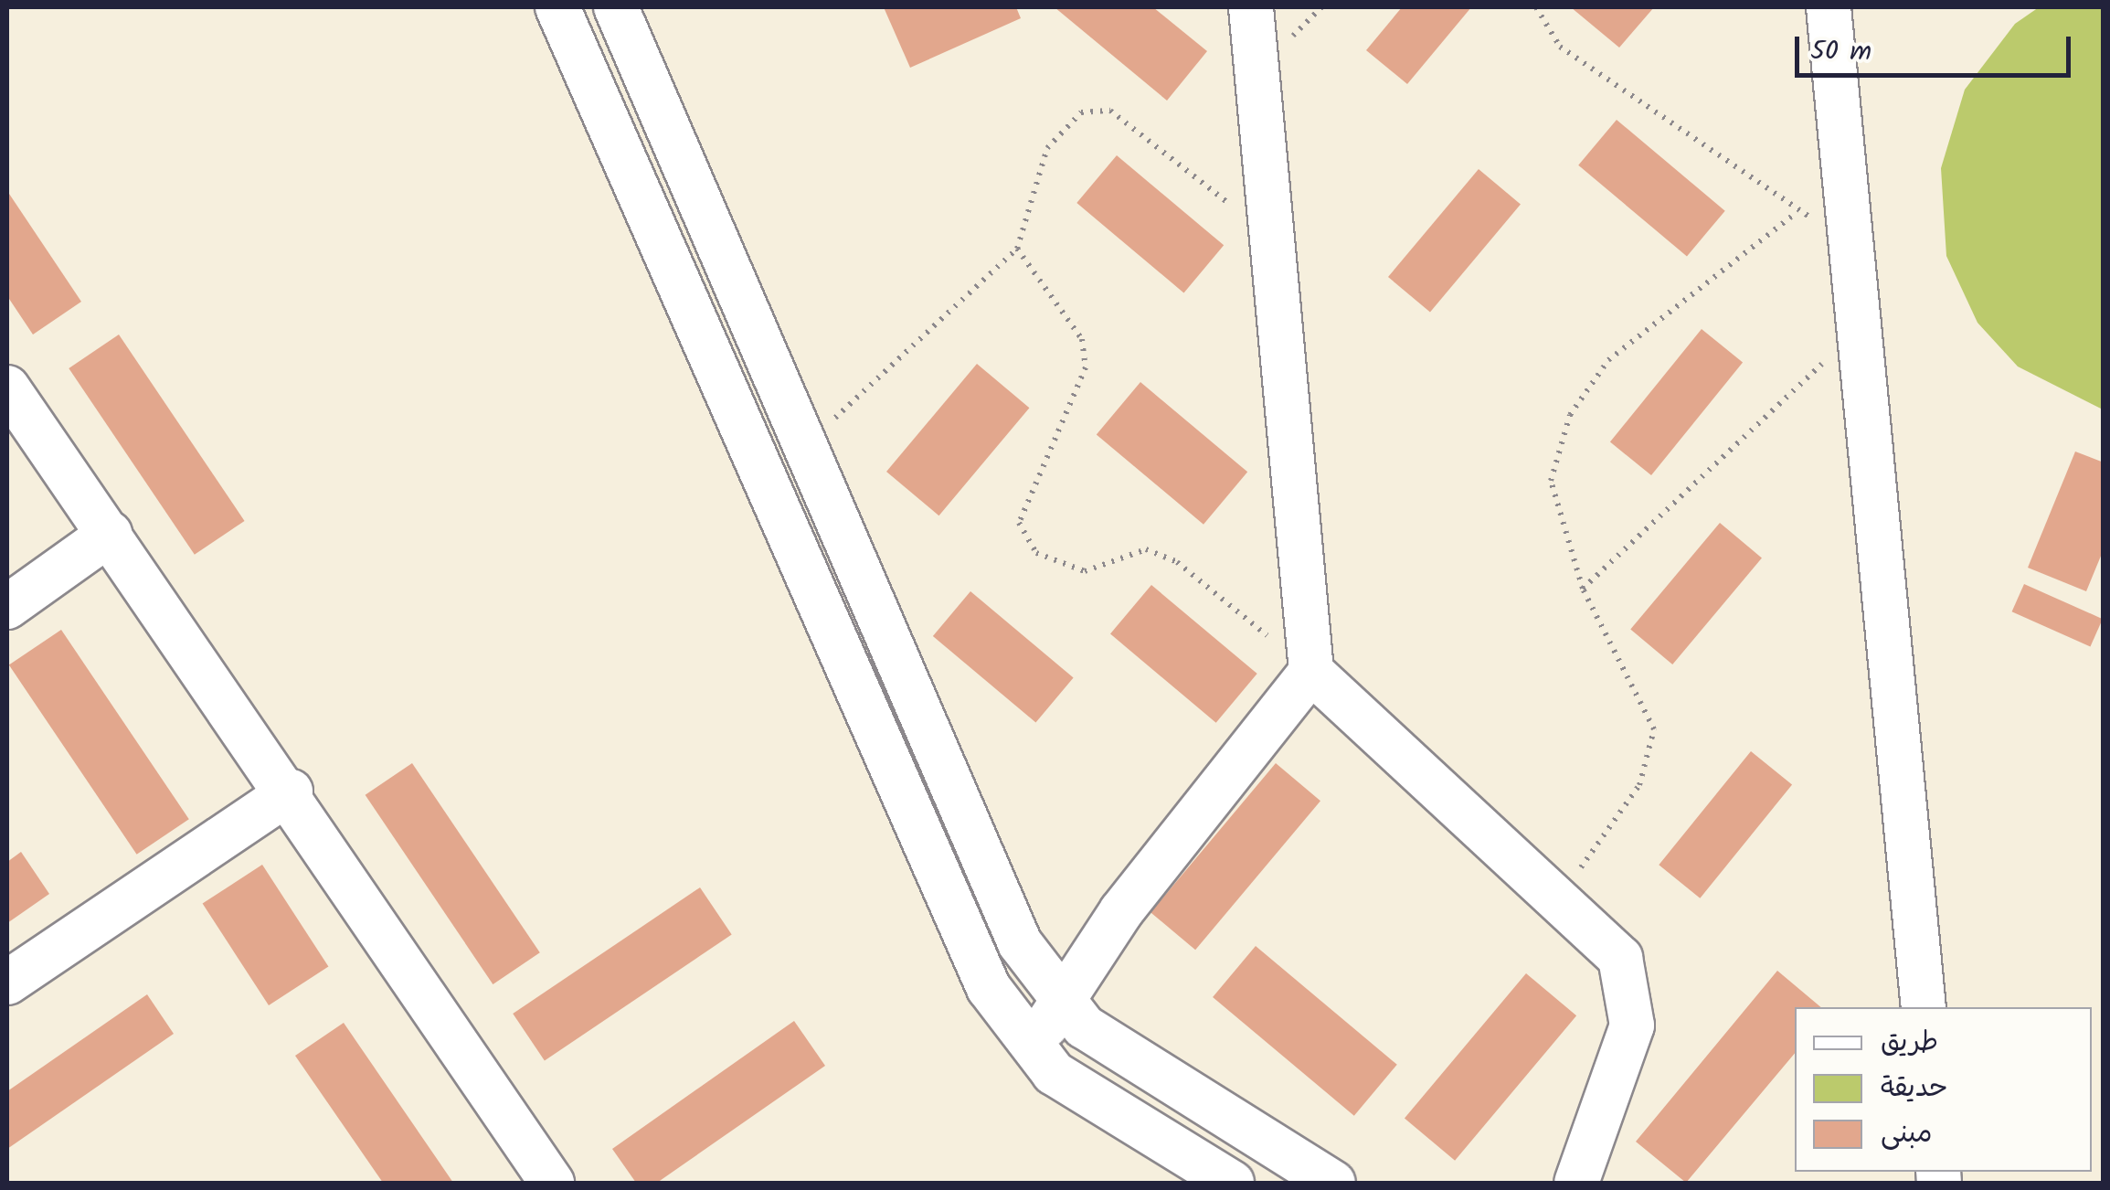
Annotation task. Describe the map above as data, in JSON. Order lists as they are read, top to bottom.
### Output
{
  "legend": ["طريق", "حديقة", "مبنى"],
  "scale_bar": "50 m"
}
